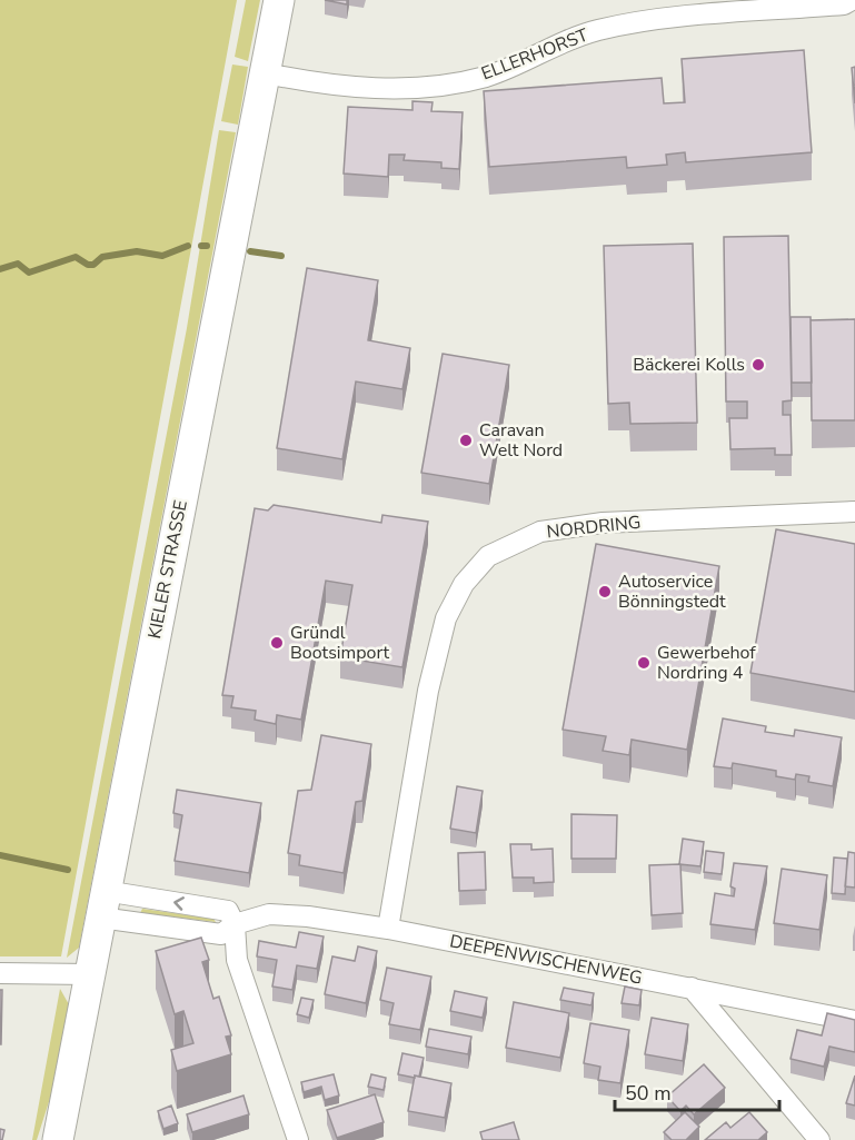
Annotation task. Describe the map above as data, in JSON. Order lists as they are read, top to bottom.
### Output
{
  "streets": {
    "main road": ["KIELER STRASSE"],
    "street": ["ELLERHORST", "NORDRING", "DEEPENWISCHENWEG"]
  },
  "crossings": [
    ["ELLERHORST", "KIELER STRASSE"],
    ["NORDRING", "DEEPENWISCHENWEG"],
    ["KIELER STRASSE", "DEEPENWISCHENWEG"]
  ],
  "places": [
    "Bäckerei Kolls",
    "Caravan Welt Nord",
    "Autoservice Bönningstedt",
    "Gründl Bootsimport",
    "Gewerbehof Nordring 4"
  ],
  "scale_bar": "50 m"
}
